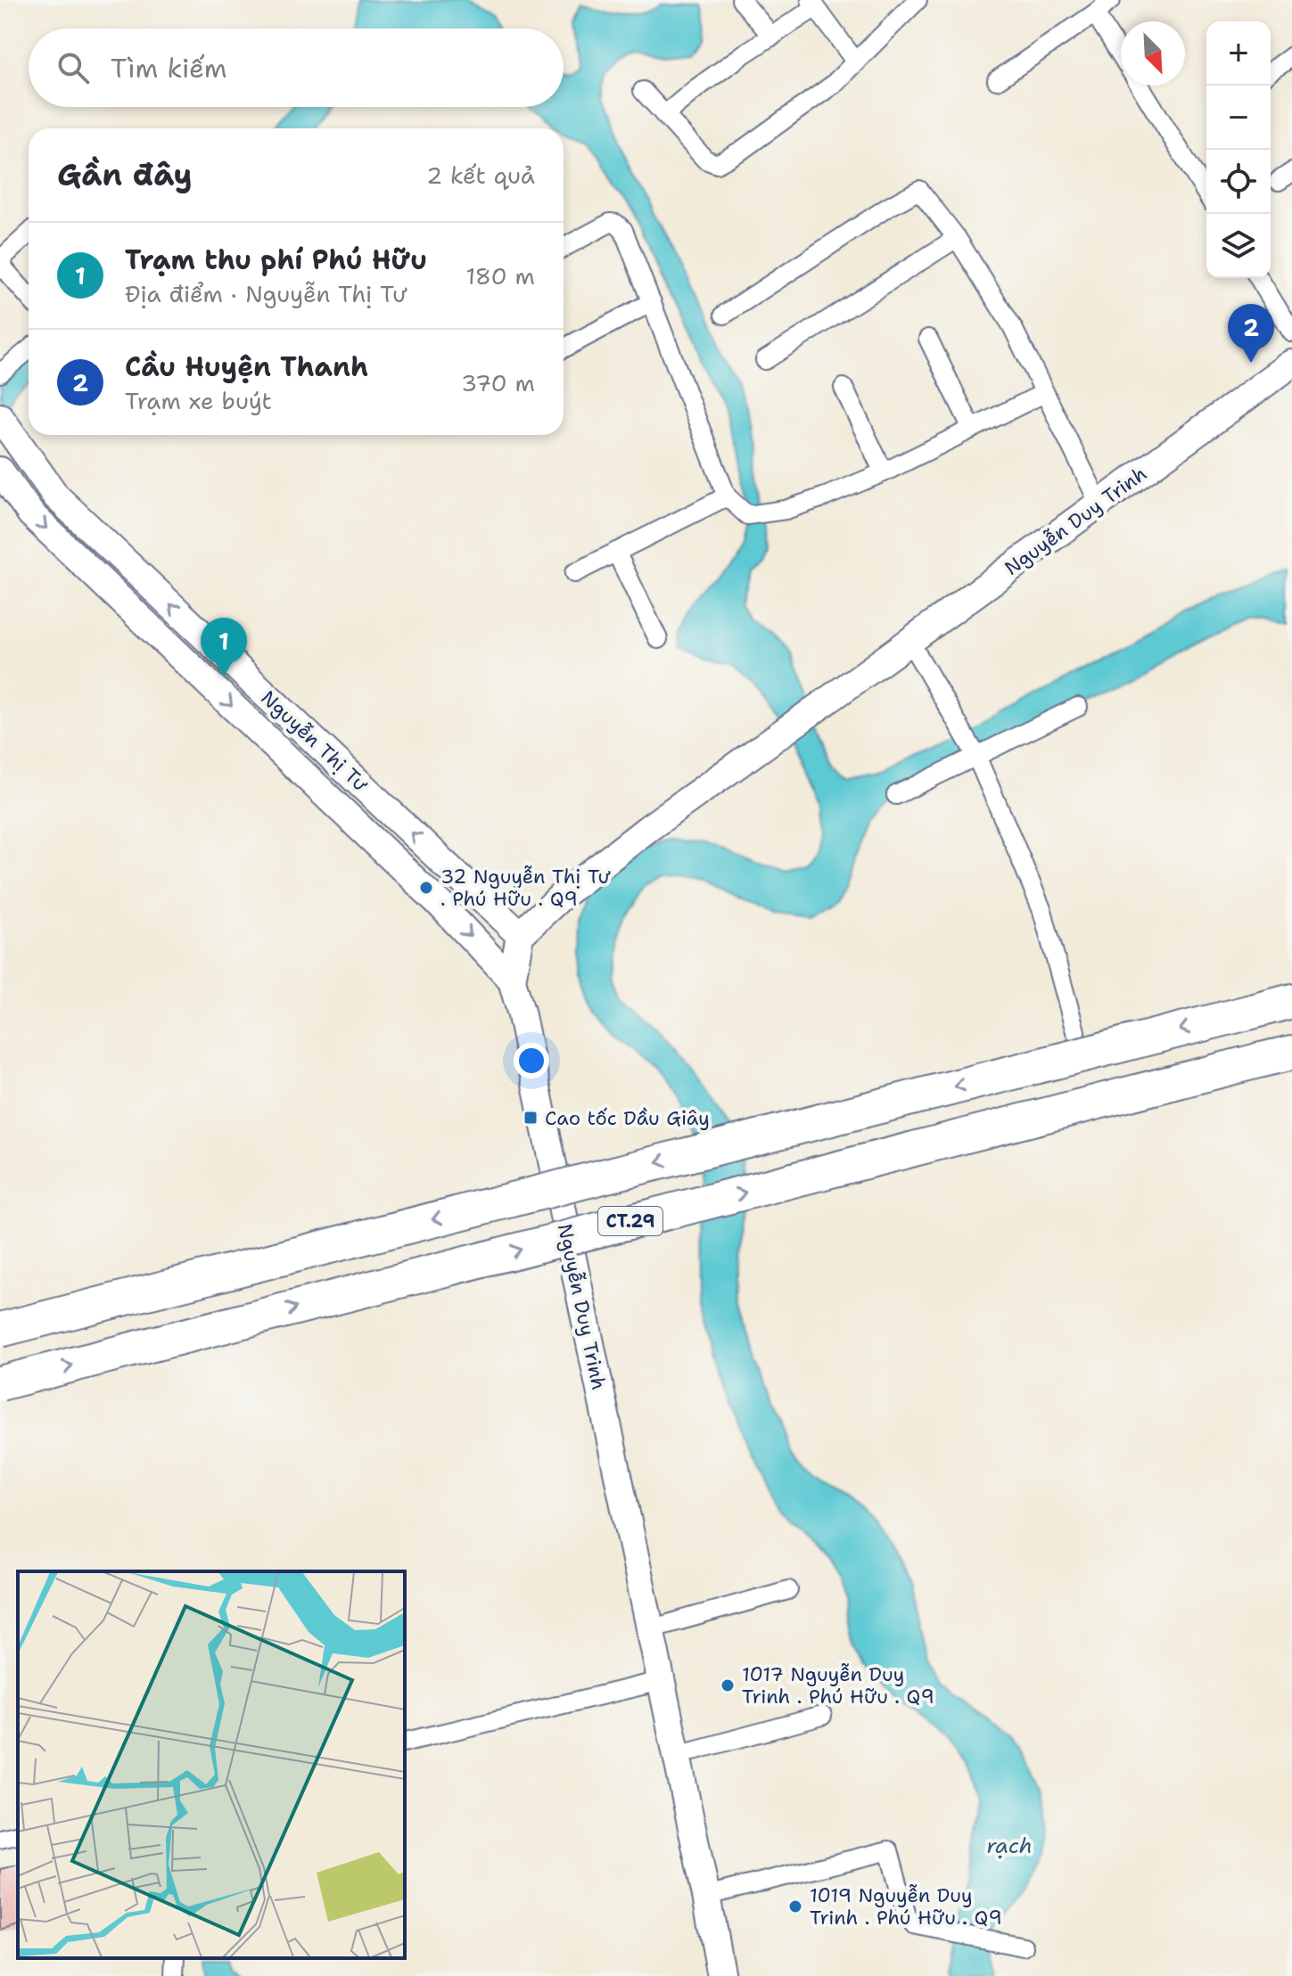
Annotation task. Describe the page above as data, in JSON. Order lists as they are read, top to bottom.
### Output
{
  "streets": {
    "highway": ["CT.29"],
    "main road": ["Nguyễn Duy Trinh", "Nguyễn Thị Tư"]
  },
  "crossings": [
    ["Nguyễn Duy Trinh", "Nguyễn Thị Tư"]
  ],
  "water": ["rạch"],
  "places": {
    "other": ["32 Nguyễn Thị Tư . Phú Hữu . Q9", "1017 Nguyễn Duy Trinh . Phú Hữu . Q9", "1019 Nguyễn Duy Trinh . Phú Hữu . Q9"],
    "transit": ["Cao tốc Dầu Giây"]
  },
  "north": "bottom right",
  "page": {
    "map_buttons": ["+", "−"],
    "search": "Tìm kiếm",
    "heading": ["Gần đây", "2 kết quả"],
    "list": [
      {
        "mark": "1",
        "name": "Trạm thu phí Phú Hữu",
        "note": "Địa điểm · Nguyễn Thị Tư",
        "value": "180 m"
      },
      {
        "mark": "2",
        "name": "Cầu Huyện Thanh",
        "note": "Trạm xe buýt",
        "value": "370 m"
      }
    ],
    "pins": ["2", "1"]
  }
}
